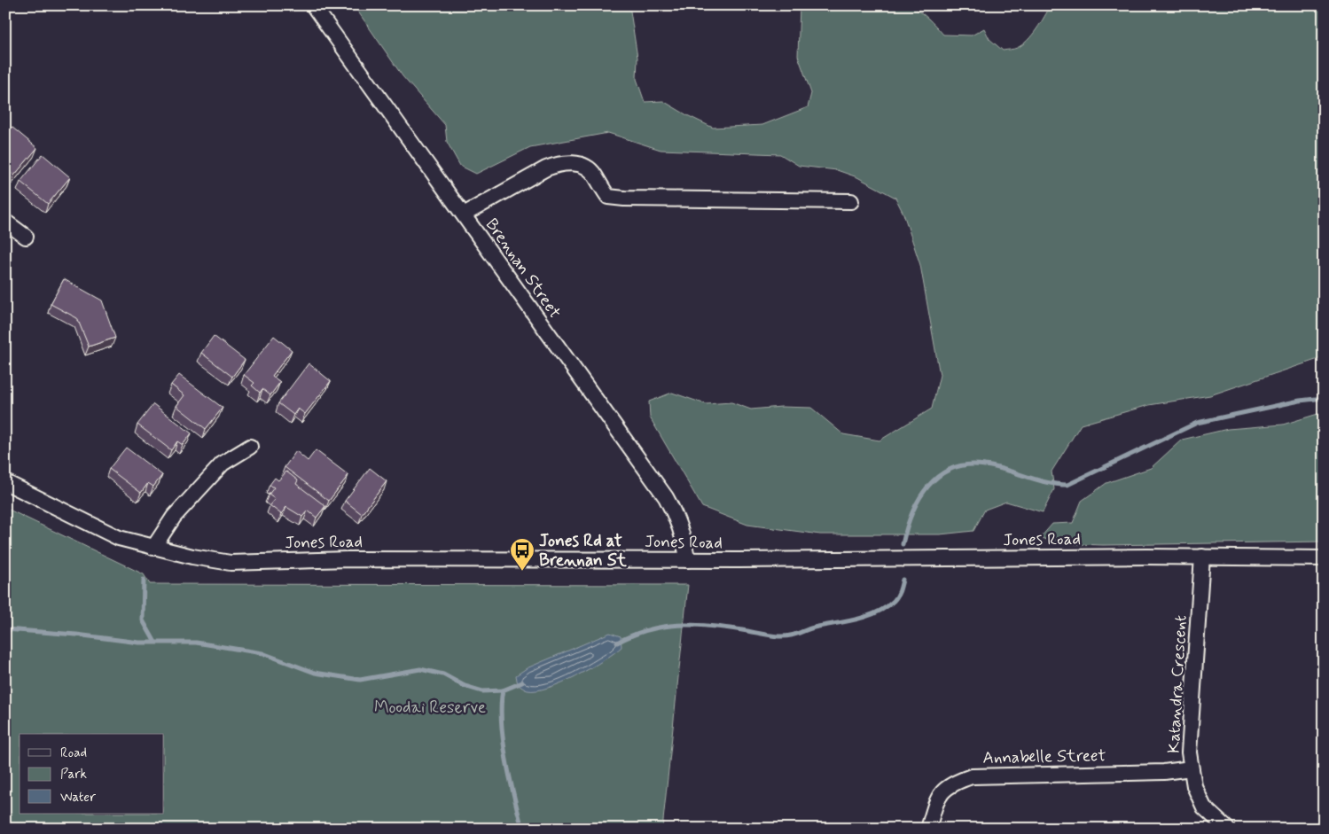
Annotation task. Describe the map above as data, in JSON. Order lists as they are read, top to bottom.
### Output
{
  "streets": {
    "street": [
      "Brennan Street",
      "Jones Road",
      "Katandra Crescent",
      "Annabelle Street"
    ]
  },
  "crossings": [
    ["Brennan Street", "Jones Road"],
    ["Jones Road", "Katandra Crescent"],
    ["Katandra Crescent", "Annabelle Street"]
  ],
  "parks": ["Moodai Reserve"],
  "places": {
    "bus stop": ["Jones Rd at Brennan St"]
  },
  "legend": ["Road", "Park", "Water"]
}
